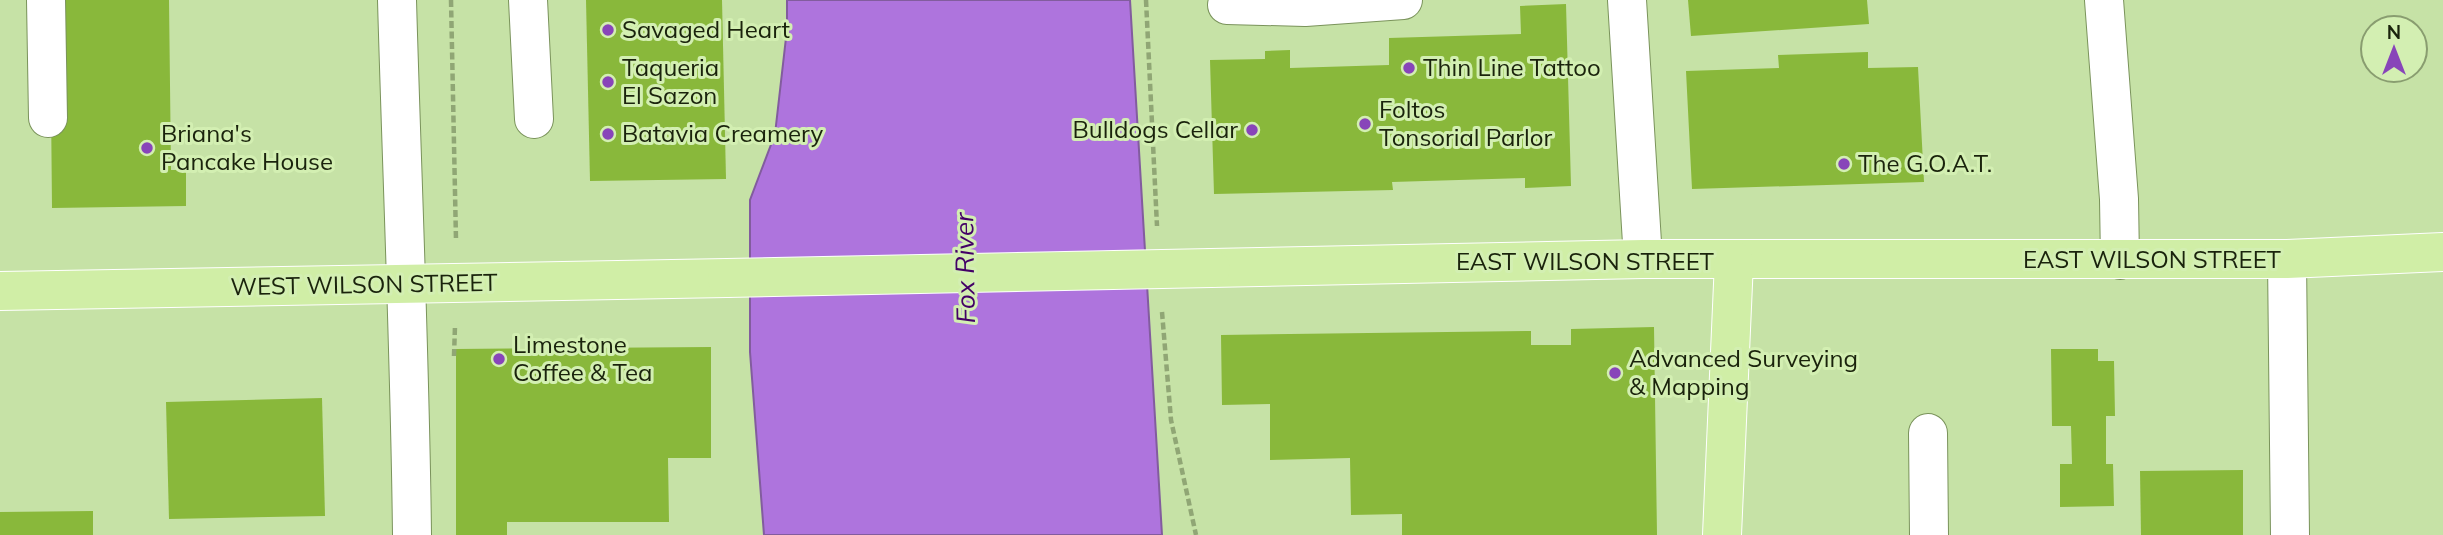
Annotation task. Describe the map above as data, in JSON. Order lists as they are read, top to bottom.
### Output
{
  "streets": {
    "main road": ["EAST WILSON STREET", "WEST WILSON STREET"]
  },
  "crossings": [
    ["EAST WILSON STREET", "WEST WILSON STREET"]
  ],
  "water": ["Fox River"],
  "places": [
    "Savaged Heart",
    "Thin Line Tattoo",
    "Taqueria El Sazon",
    "Foltos Tonsorial Parlor",
    "Bulldogs Cellar",
    "Batavia Creamery",
    "Briana's Pancake House",
    "The G.O.A.T.",
    "Limestone Coffee & Tea",
    "Advanced Surveying & Mapping"
  ],
  "north": "top"
}
